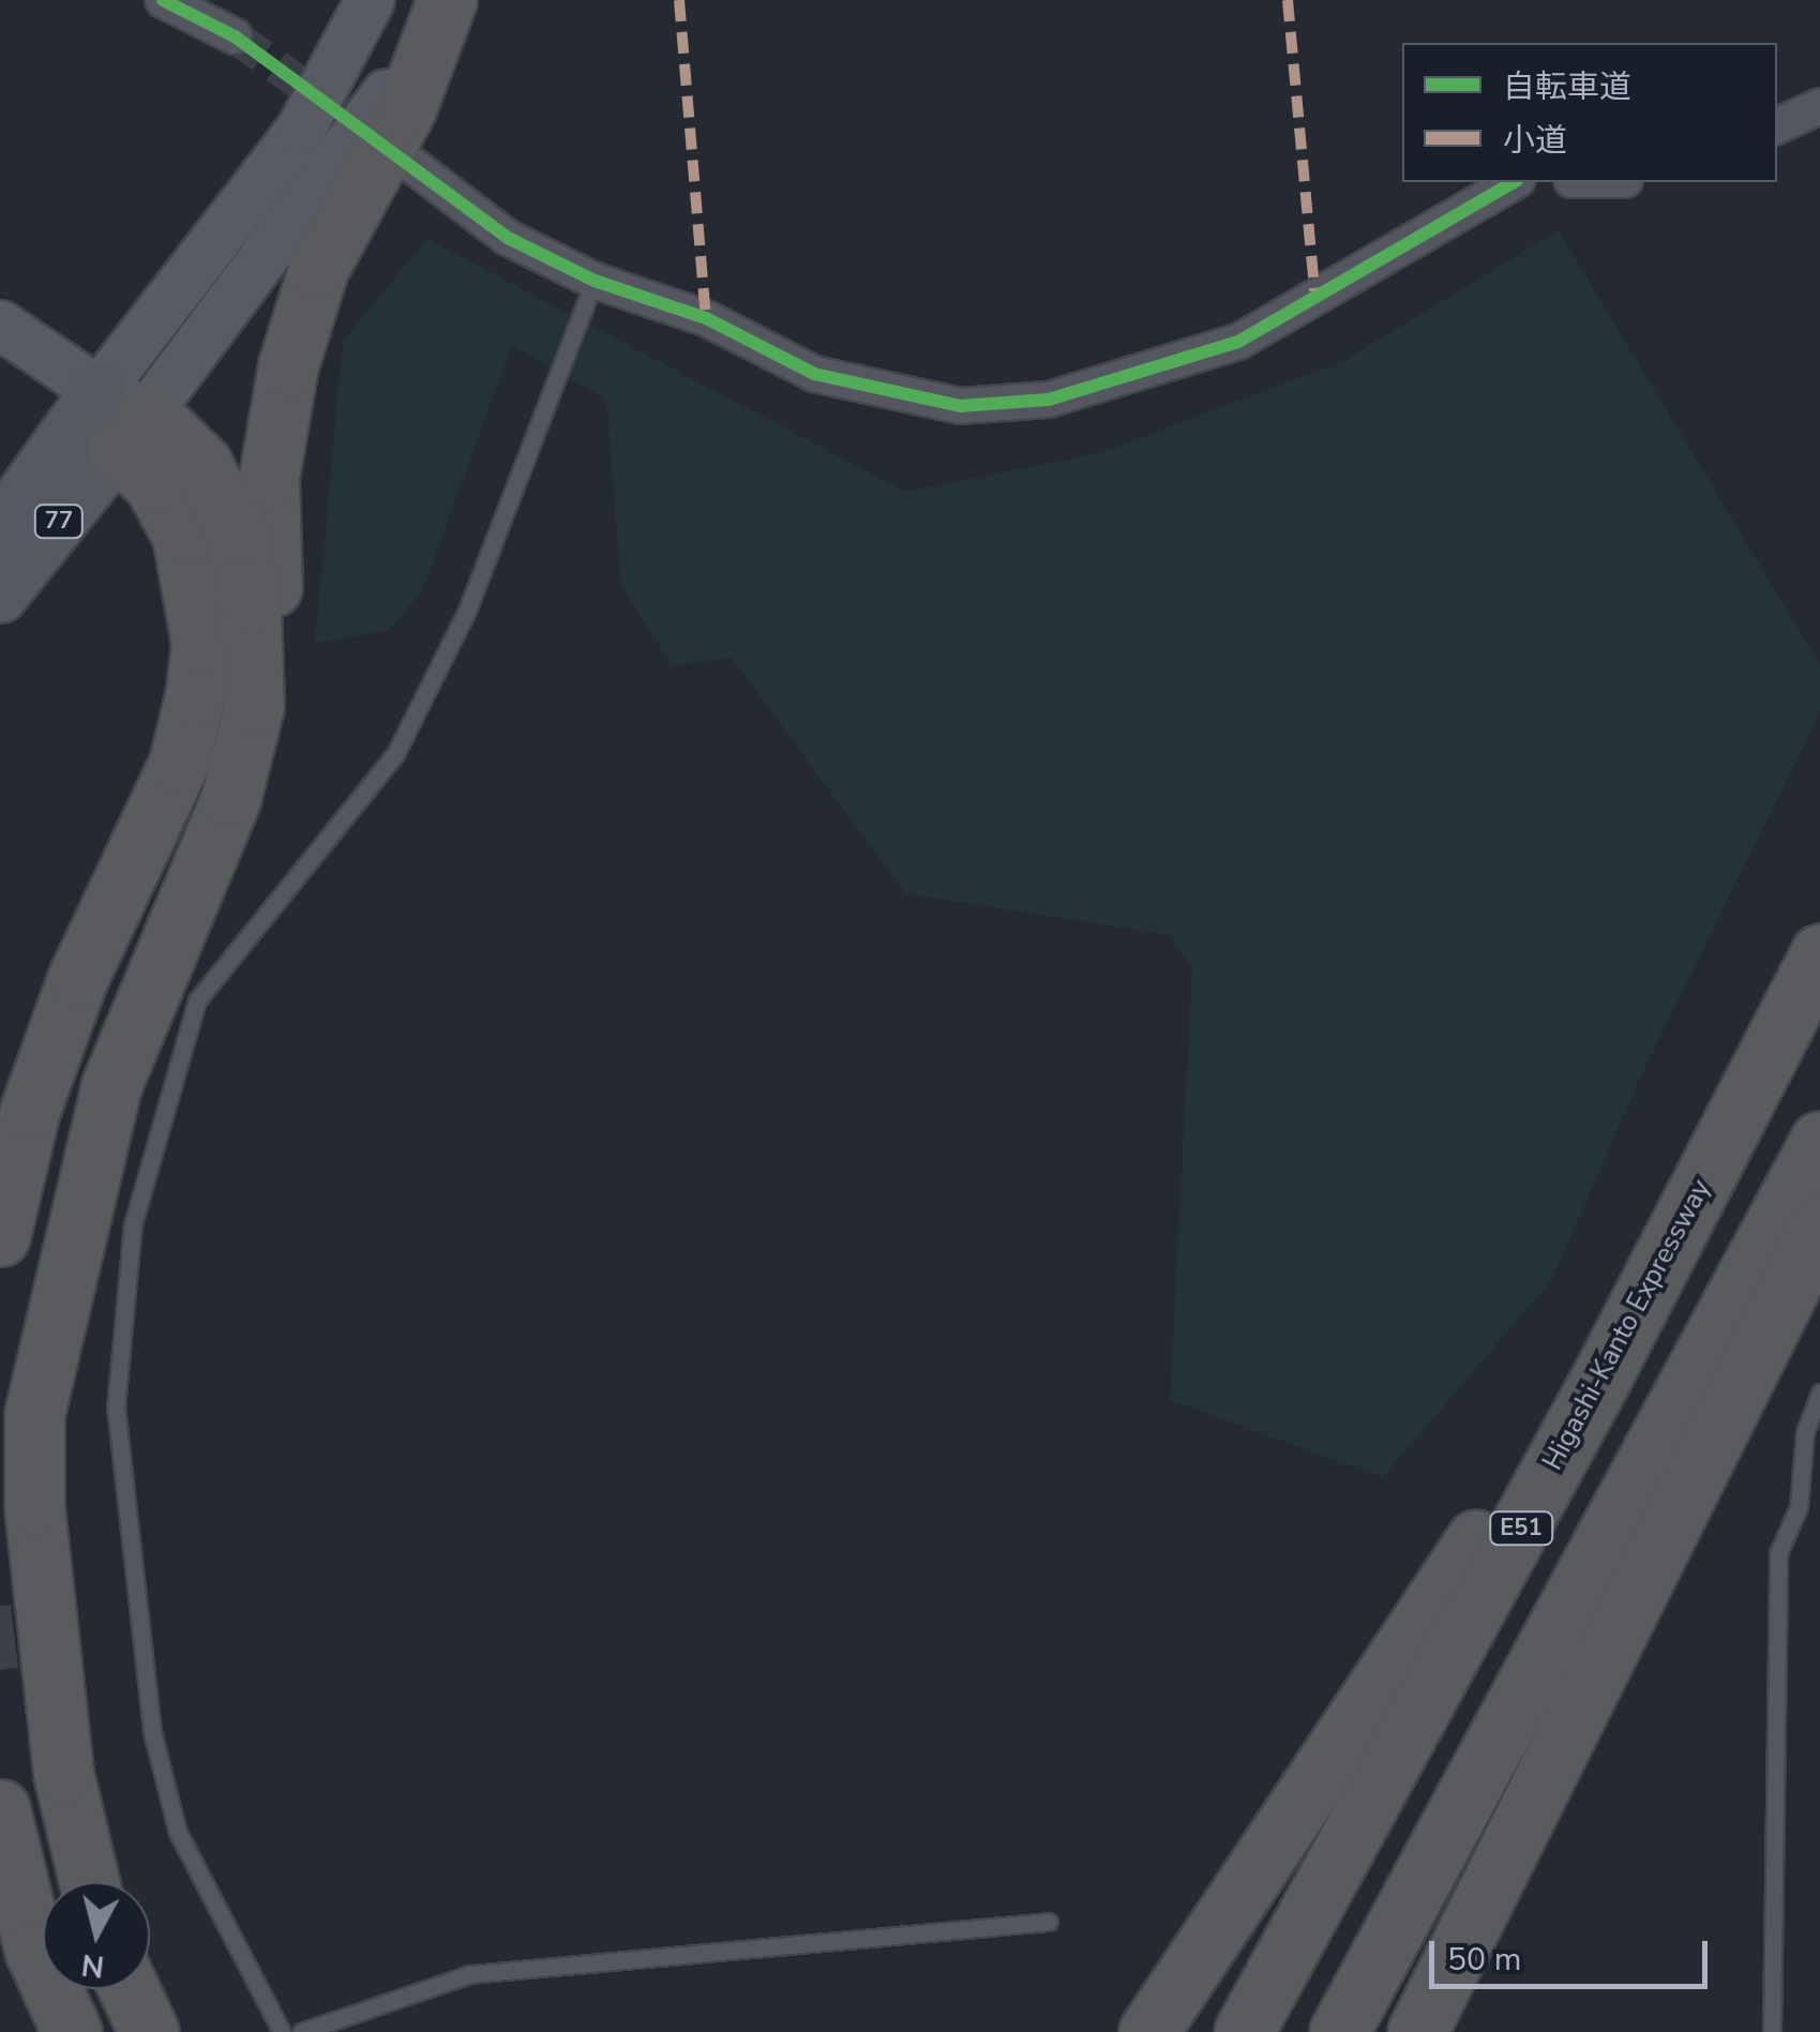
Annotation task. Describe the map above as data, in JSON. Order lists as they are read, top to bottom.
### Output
{
  "streets": {
    "highway": ["Higashi-Kanto Expressway", "E51"],
    "main road": ["77"]
  },
  "legend": ["自転車道", "小道"],
  "scale_bar": "50 m",
  "north": "bottom"
}
